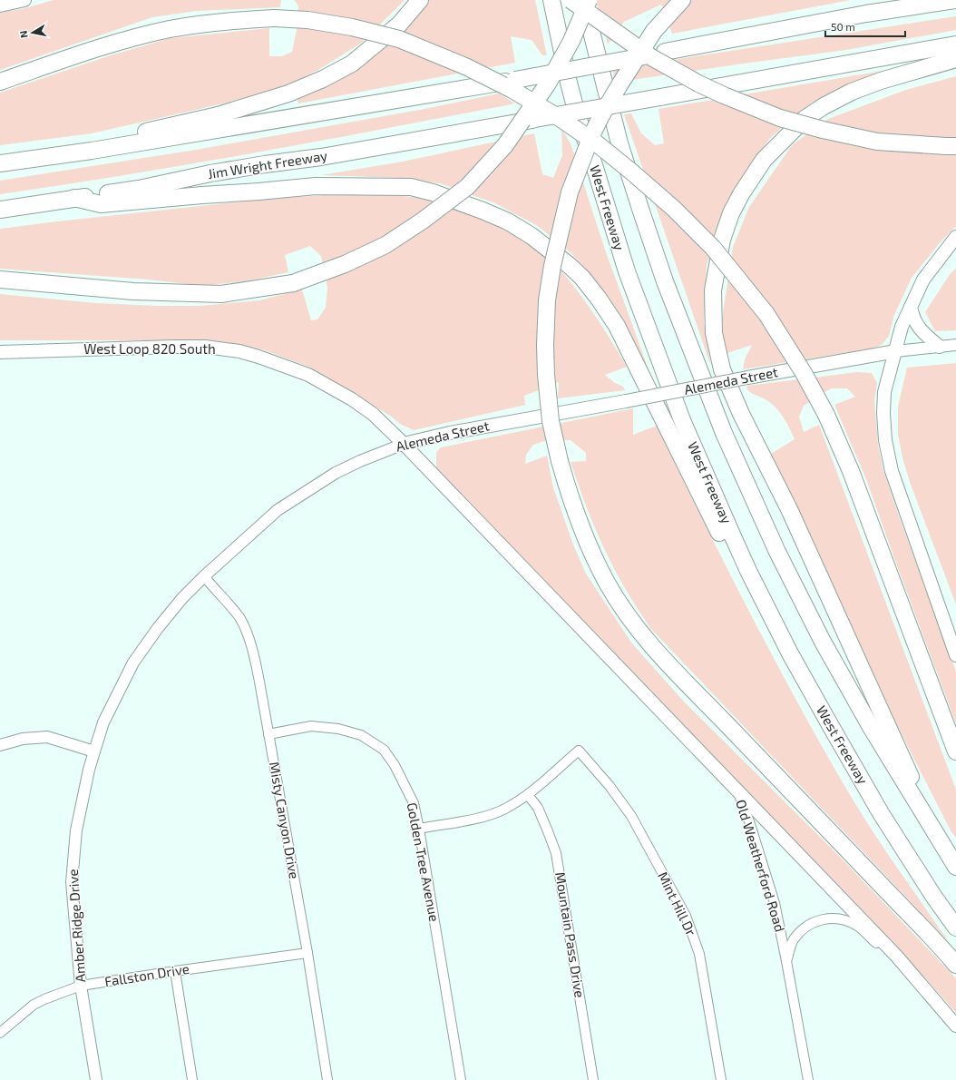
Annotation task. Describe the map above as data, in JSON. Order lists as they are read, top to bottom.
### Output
{
  "streets": {
    "highway": ["Jim Wright Freeway", "West Freeway"],
    "main road": ["West Loop 820 South", "Alemeda Street"],
    "street": [
      "Misty Canyon Drive",
      "Golden Tree Avenue",
      "Old Weatherford Road",
      "Mint Hill Dr",
      "Amber Ridge Drive",
      "Mountain Pass Drive",
      "Fallston Drive"
    ]
  },
  "crossings": [
    ["West Loop 820 South", "Alemeda Street"],
    ["Alemeda Street", "Misty Canyon Drive"],
    ["Alemeda Street", "Amber Ridge Drive"],
    ["Misty Canyon Drive", "Golden Tree Avenue"],
    ["Misty Canyon Drive", "Fallston Drive"],
    ["Mint Hill Dr", "Mountain Pass Drive"],
    ["Amber Ridge Drive", "Fallston Drive"]
  ],
  "scale_bar": "50 m",
  "north": "left"
}
